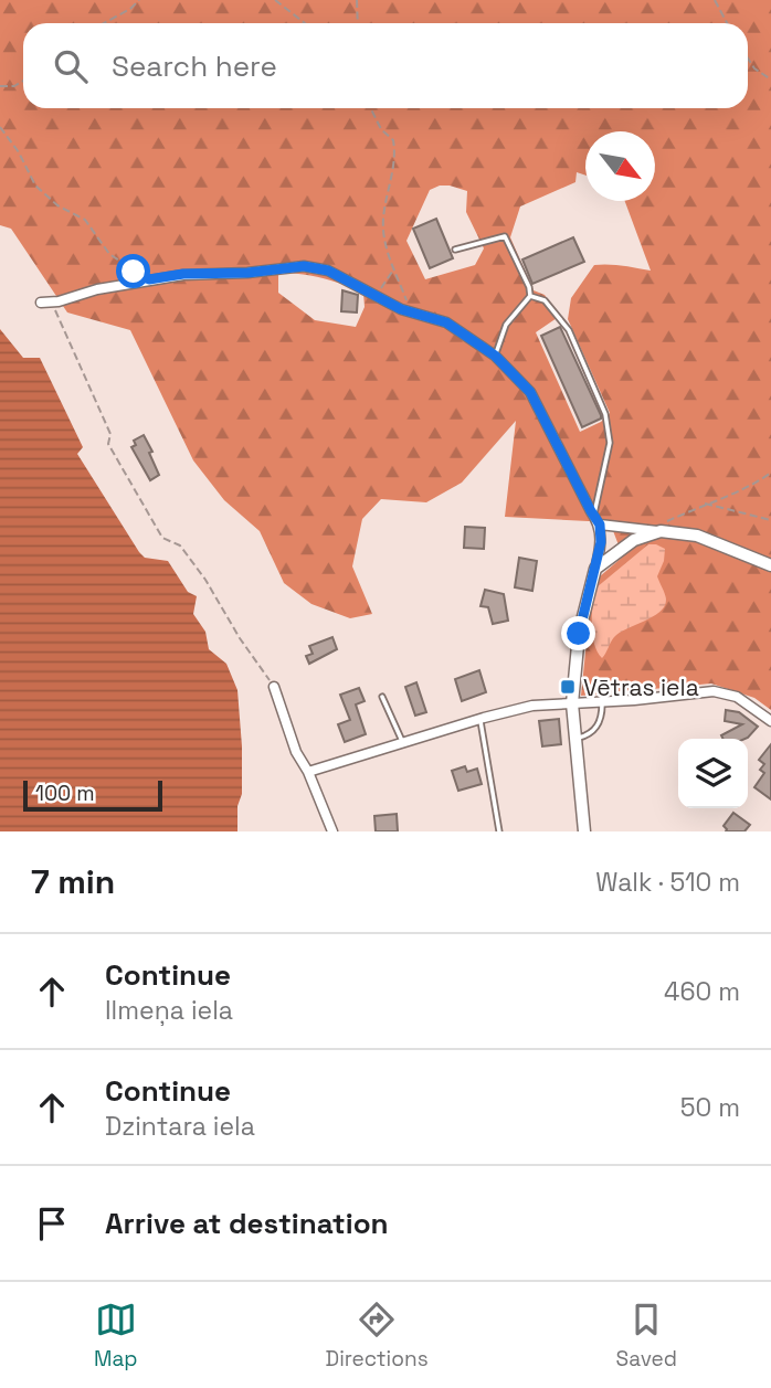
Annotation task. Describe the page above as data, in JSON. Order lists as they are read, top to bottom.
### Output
{
  "places": {
    "transit": ["Vētras iela"]
  },
  "scale_bar": "100 m",
  "north": "bottom right",
  "page": {
    "search": "Search here",
    "scale": "100 m",
    "heading": ["7 min", "Walk · 510 m"],
    "list": [
      ["Continue", "Ilmeņa iela", "460 m"],
      ["Continue", "Dzintara iela", "50 m"],
      "Arrive at destination"
    ],
    "nav": ["Map", "Directions", "Saved"]
  }
}
